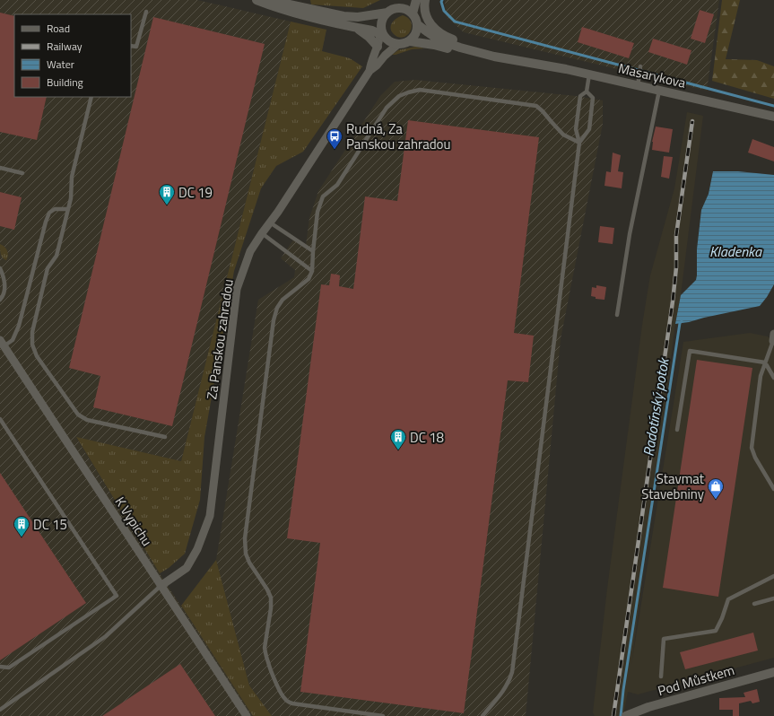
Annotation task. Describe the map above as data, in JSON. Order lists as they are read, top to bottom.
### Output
{
  "streets": {
    "main road": ["Masarykova", "Pod Můstkem"],
    "street": ["Za Panskou zahradou", "K Vypichu"]
  },
  "crossings": [
    ["Masarykova", "Za Panskou zahradou"],
    ["Za Panskou zahradou", "K Vypichu"]
  ],
  "water": ["Kladenka", "Radotínský potok"],
  "places": {
    "bus stop": ["Rudná, Za Panskou zahradou"],
    "building": ["DC 19", "DC 18", "DC 15"],
    "shop": ["Stavmat Stavebniny"]
  },
  "legend": [
    "Road",
    "Railway",
    "Water",
    "Building"
  ]
}
